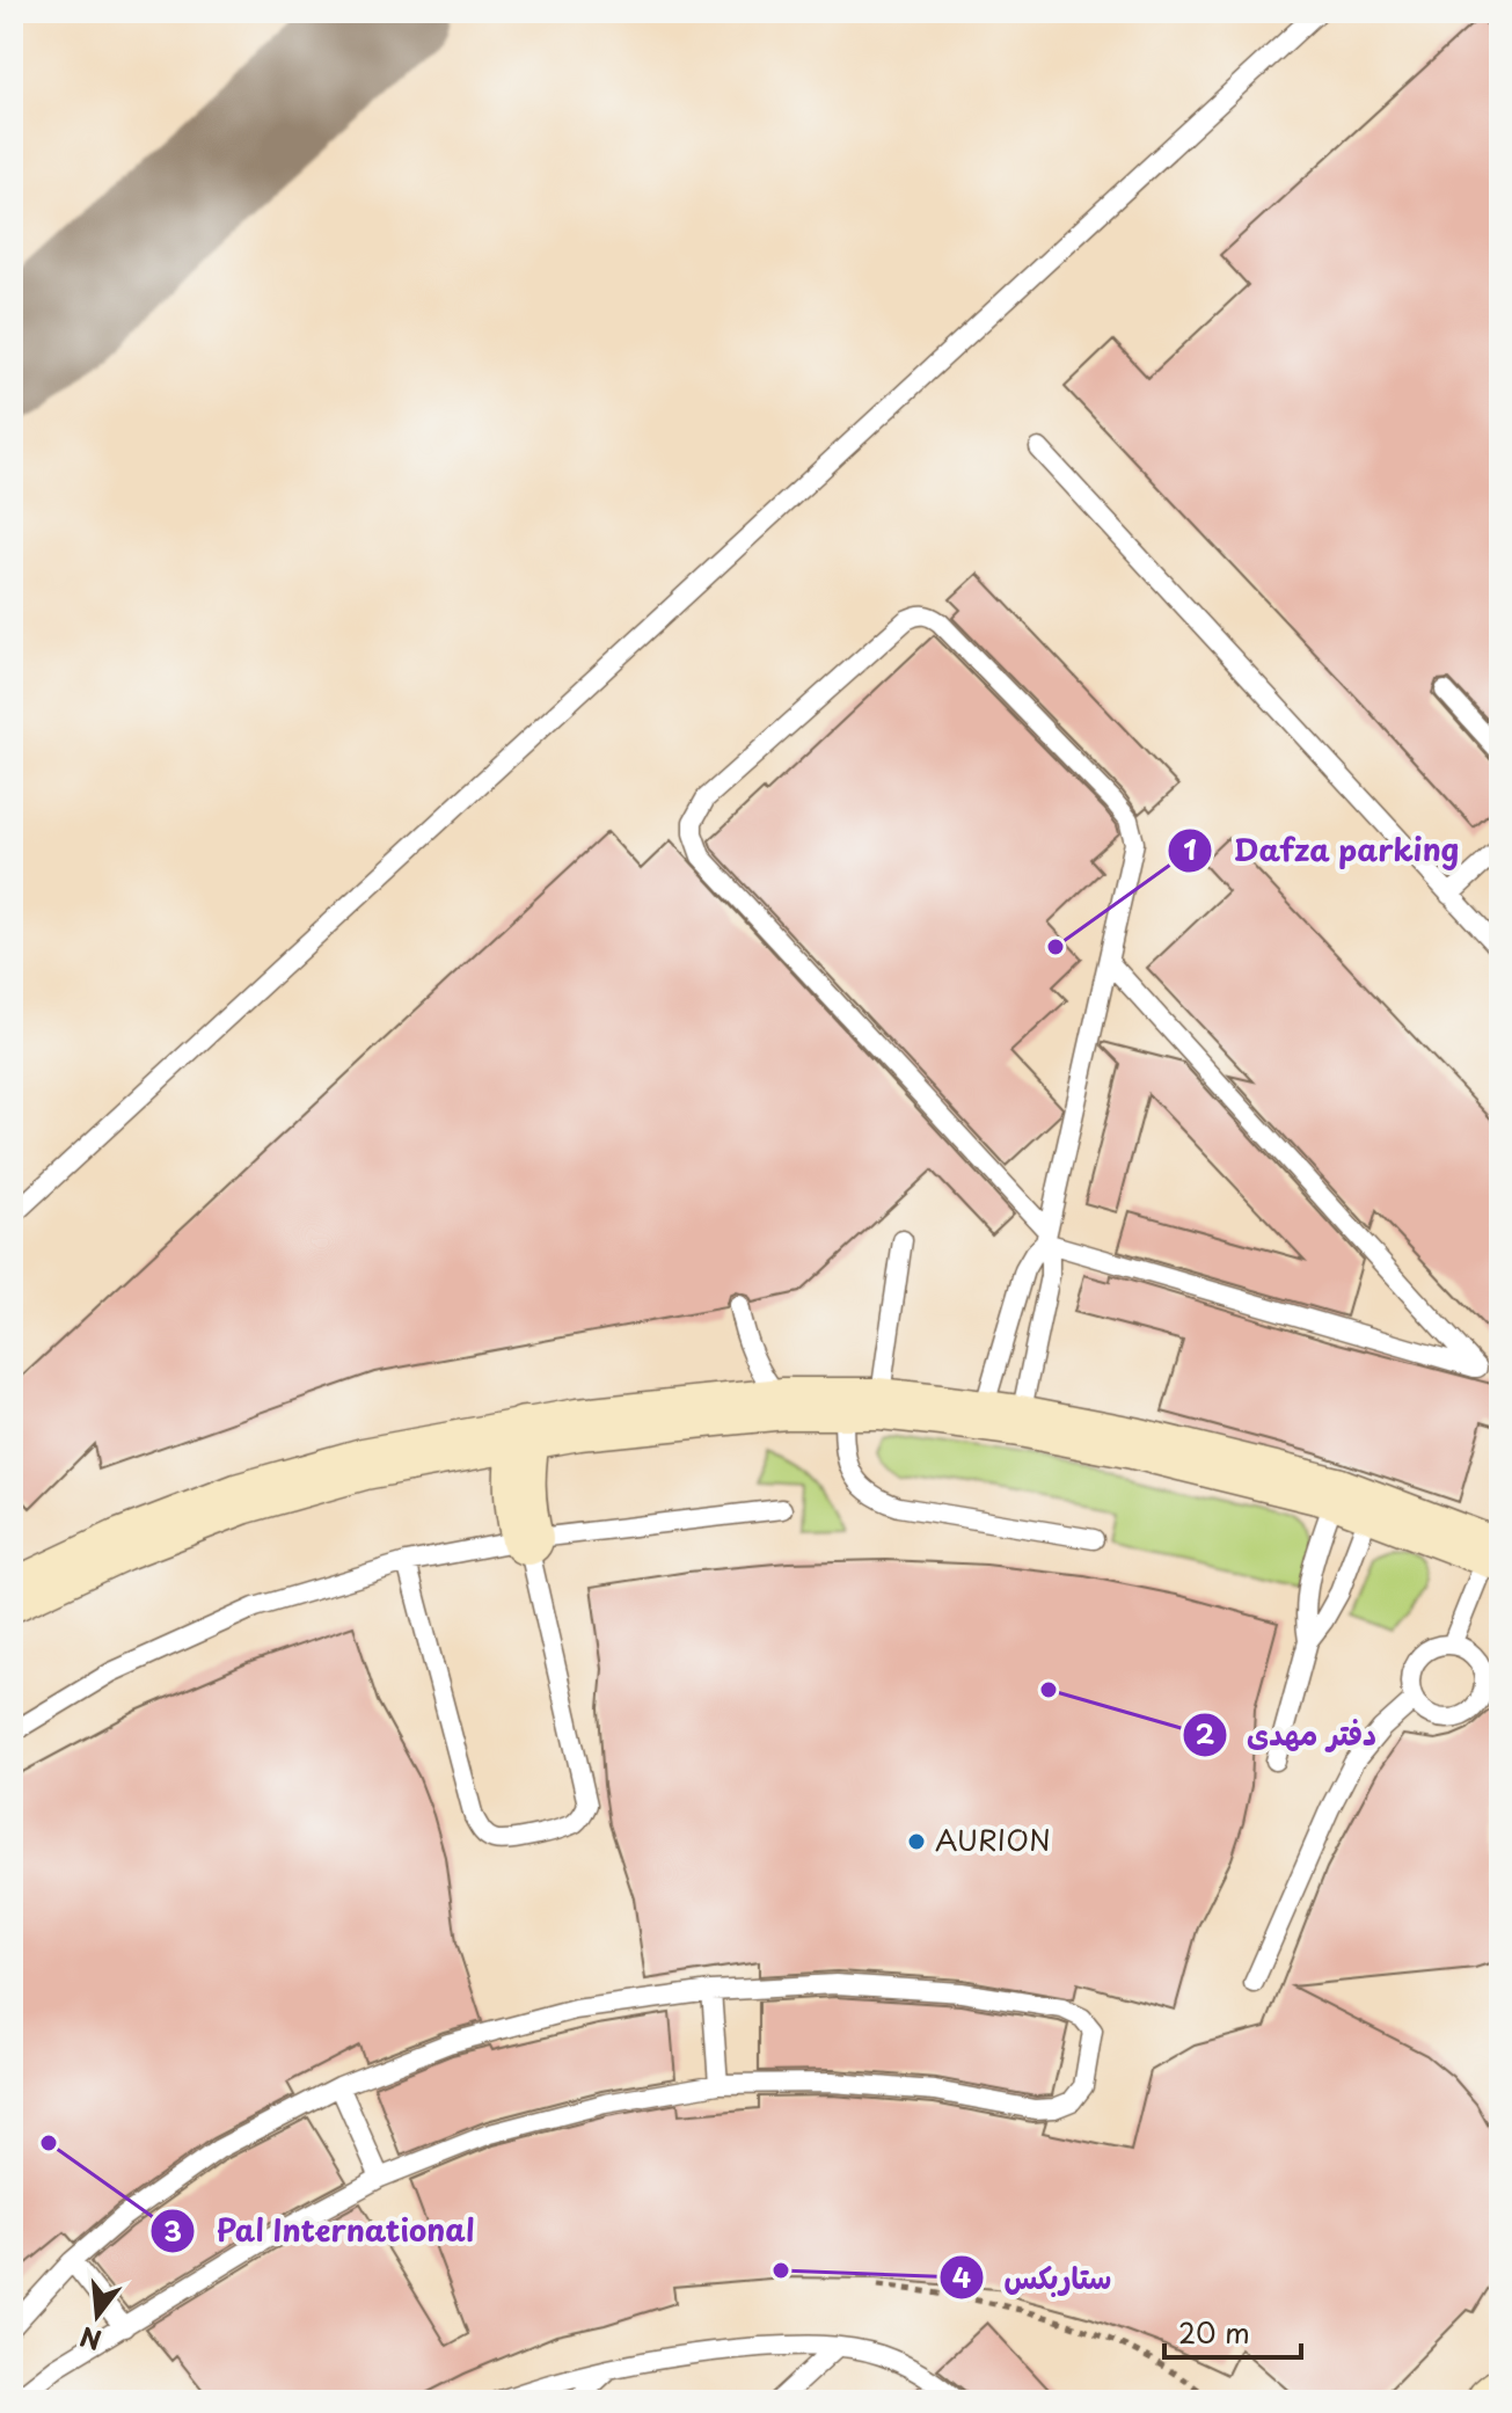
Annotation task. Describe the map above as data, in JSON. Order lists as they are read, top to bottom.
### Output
{
  "places": [
    "Dafza parking",
    "دفتر مهدى",
    "AURION",
    "Pal International",
    "ستاربكس"
  ],
  "scale_bar": "20 m",
  "north": "bottom"
}
